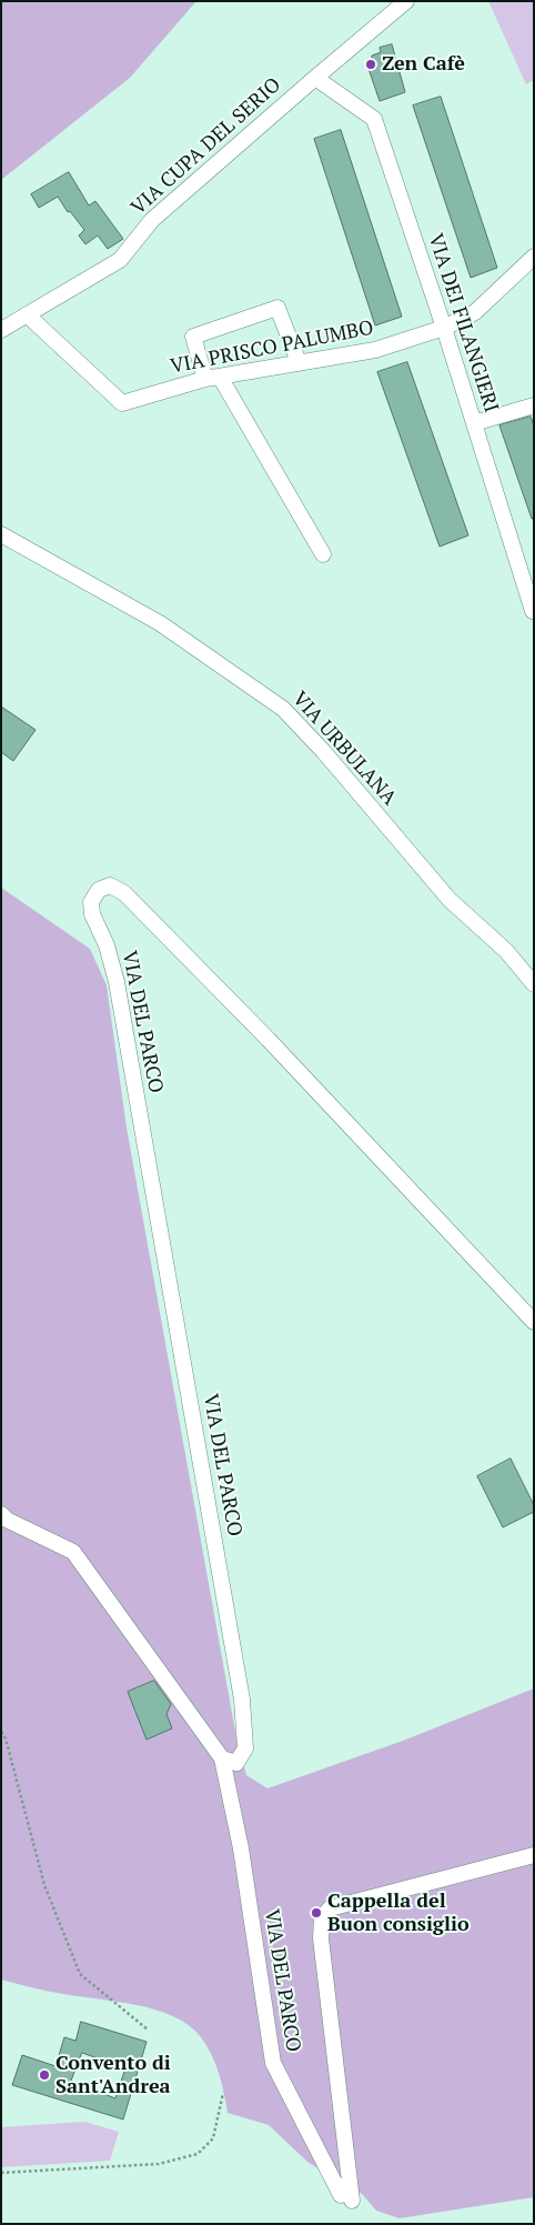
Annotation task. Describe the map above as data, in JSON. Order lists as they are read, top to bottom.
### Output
{
  "streets": {
    "street": [
      "VIA CUPA DEL SERIO",
      "VIA DEI FILANGIERI",
      "VIA PRISCO PALUMBO",
      "VIA URBULANA",
      "VIA DEL PARCO"
    ]
  },
  "crossings": [
    ["VIA CUPA DEL SERIO", "VIA DEI FILANGIERI"],
    ["VIA CUPA DEL SERIO", "VIA PRISCO PALUMBO"],
    ["VIA DEI FILANGIERI", "VIA PRISCO PALUMBO"]
  ],
  "places": ["Zen Cafè", "Cappella del Buon consiglio", "Convento di Sant'Andrea"]
}
